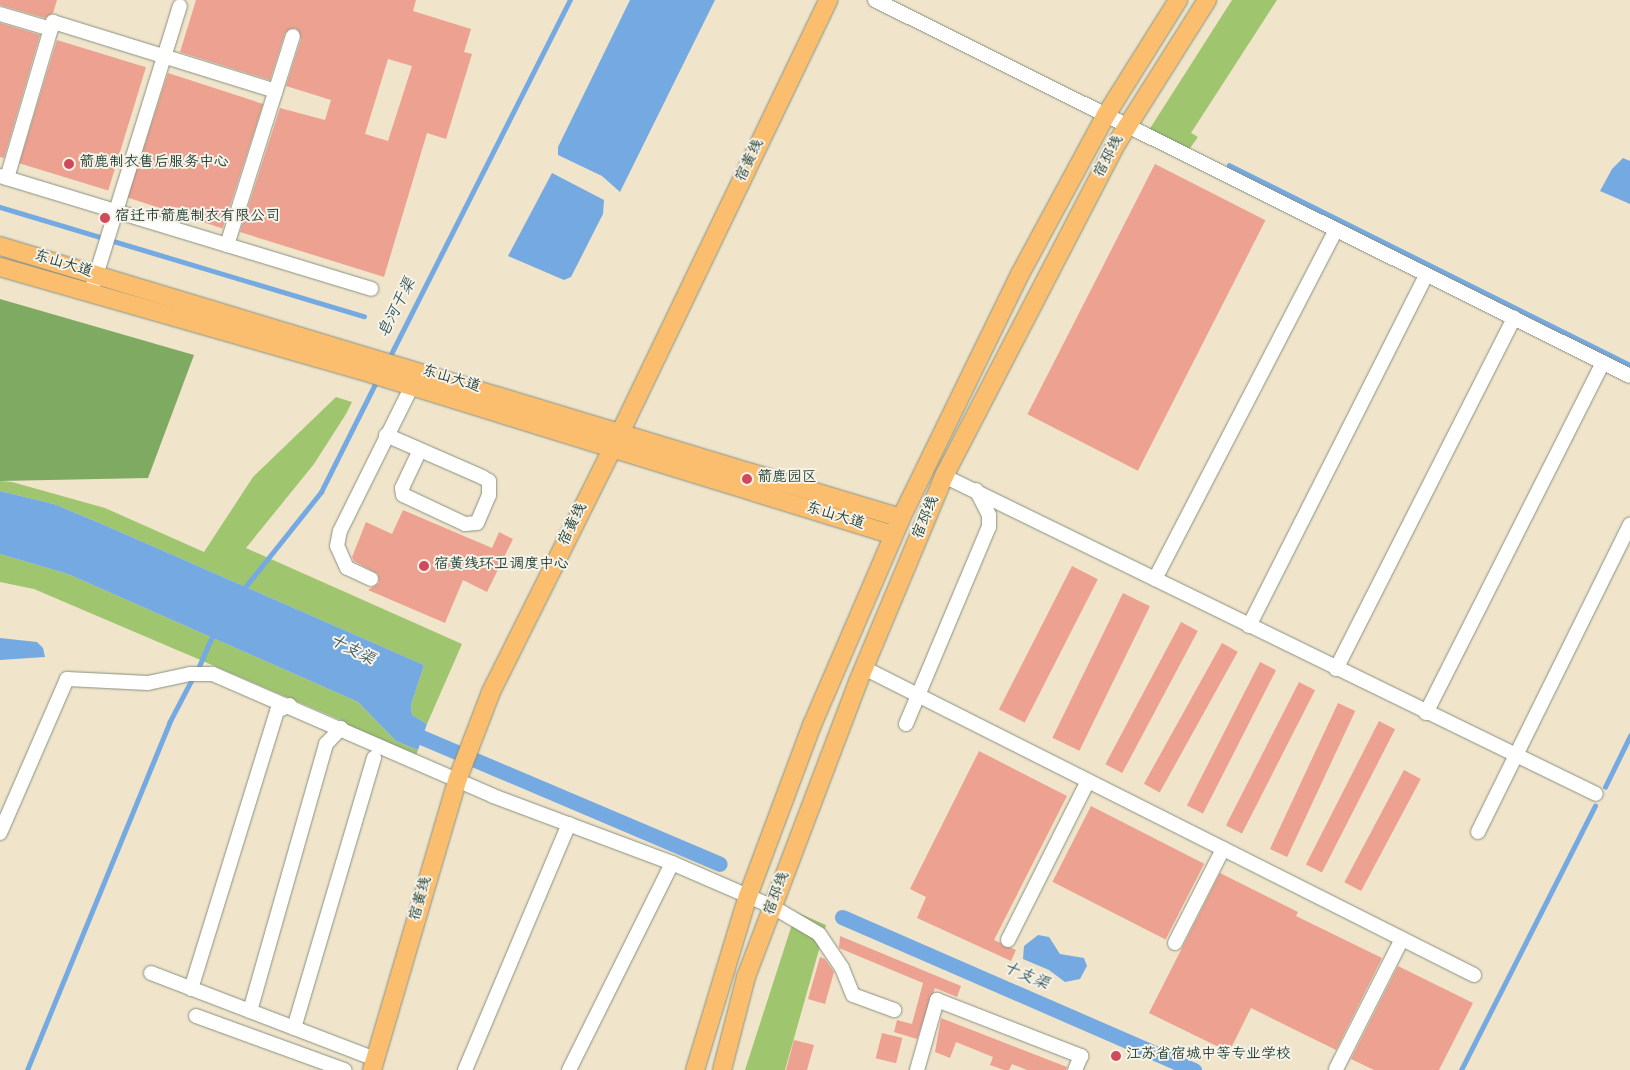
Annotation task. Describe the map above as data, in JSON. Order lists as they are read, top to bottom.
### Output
{
  "streets": {
    "main road": ["宿邳线", "宿黄线", "东山大道"]
  },
  "crossings": [
    ["宿邳线", "东山大道"],
    ["宿黄线", "东山大道"]
  ],
  "water": ["皂河干渠", "十支渠"],
  "places": [
    "箭鹿制衣售后服务中心",
    "宿迁市箭鹿制衣有限公司",
    "箭鹿园区",
    "宿黄线环卫调度中心",
    "江苏省宿城中等专业学校"
  ]
}
